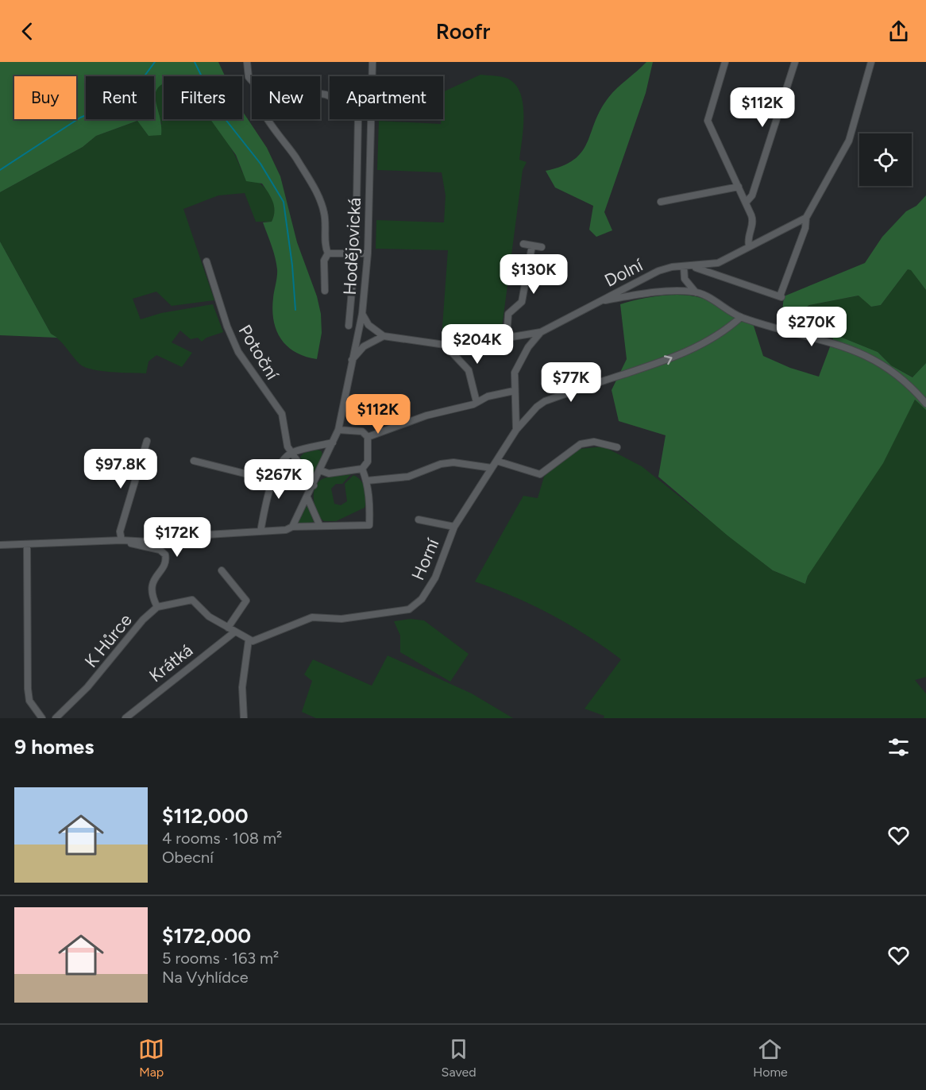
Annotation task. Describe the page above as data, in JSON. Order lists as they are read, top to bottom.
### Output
{
  "streets": {
    "street": [
      "Hodějovická",
      "Dolní",
      "Potoční",
      "Horní",
      "K Hůrce",
      "Krátká"
    ]
  },
  "crossings": [
    ["Hodějovická", "Potoční"]
  ],
  "one_way": ["Horní"],
  "page": {
    "header": "Roofr",
    "chip": [
      "Buy",
      "Rent",
      "Filters",
      "New",
      "Apartment"
    ],
    "price": [
      "$112K",
      "$130K",
      "$270K",
      "$204K",
      "$77K",
      "$112K",
      "$97.8K",
      "$267K",
      "$172K"
    ],
    "heading": "9 homes",
    "list": [
      {
        "name": "$112,000",
        "note": "4 rooms · 108 m² · Obecní"
      },
      {
        "name": "$172,000",
        "note": "5 rooms · 163 m² · Na Vyhlídce"
      }
    ],
    "tabs": ["Map", "Saved", "Home"]
  }
}
